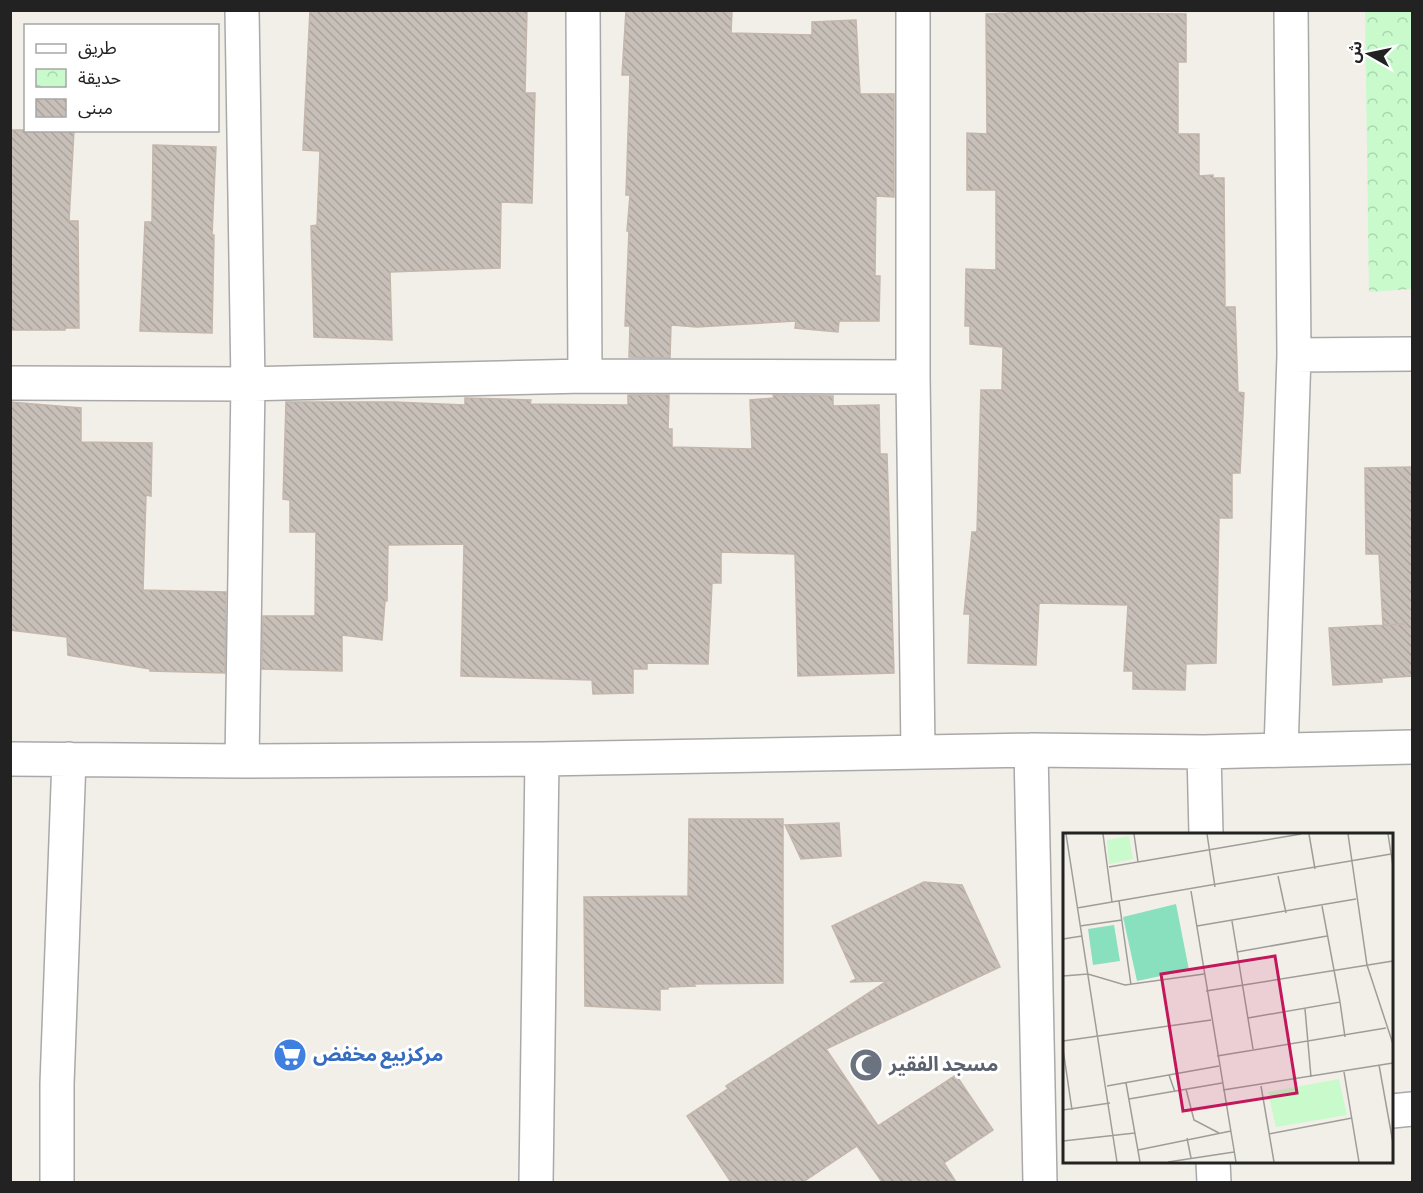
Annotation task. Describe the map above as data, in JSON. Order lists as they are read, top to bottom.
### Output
{
  "places": {
    "supermarket": ["مركزبيع مخفض"],
    "mosque": ["مسجد الفقير"]
  },
  "legend": ["طريق", "حديقة", "مبنى"],
  "north": "left"
}
